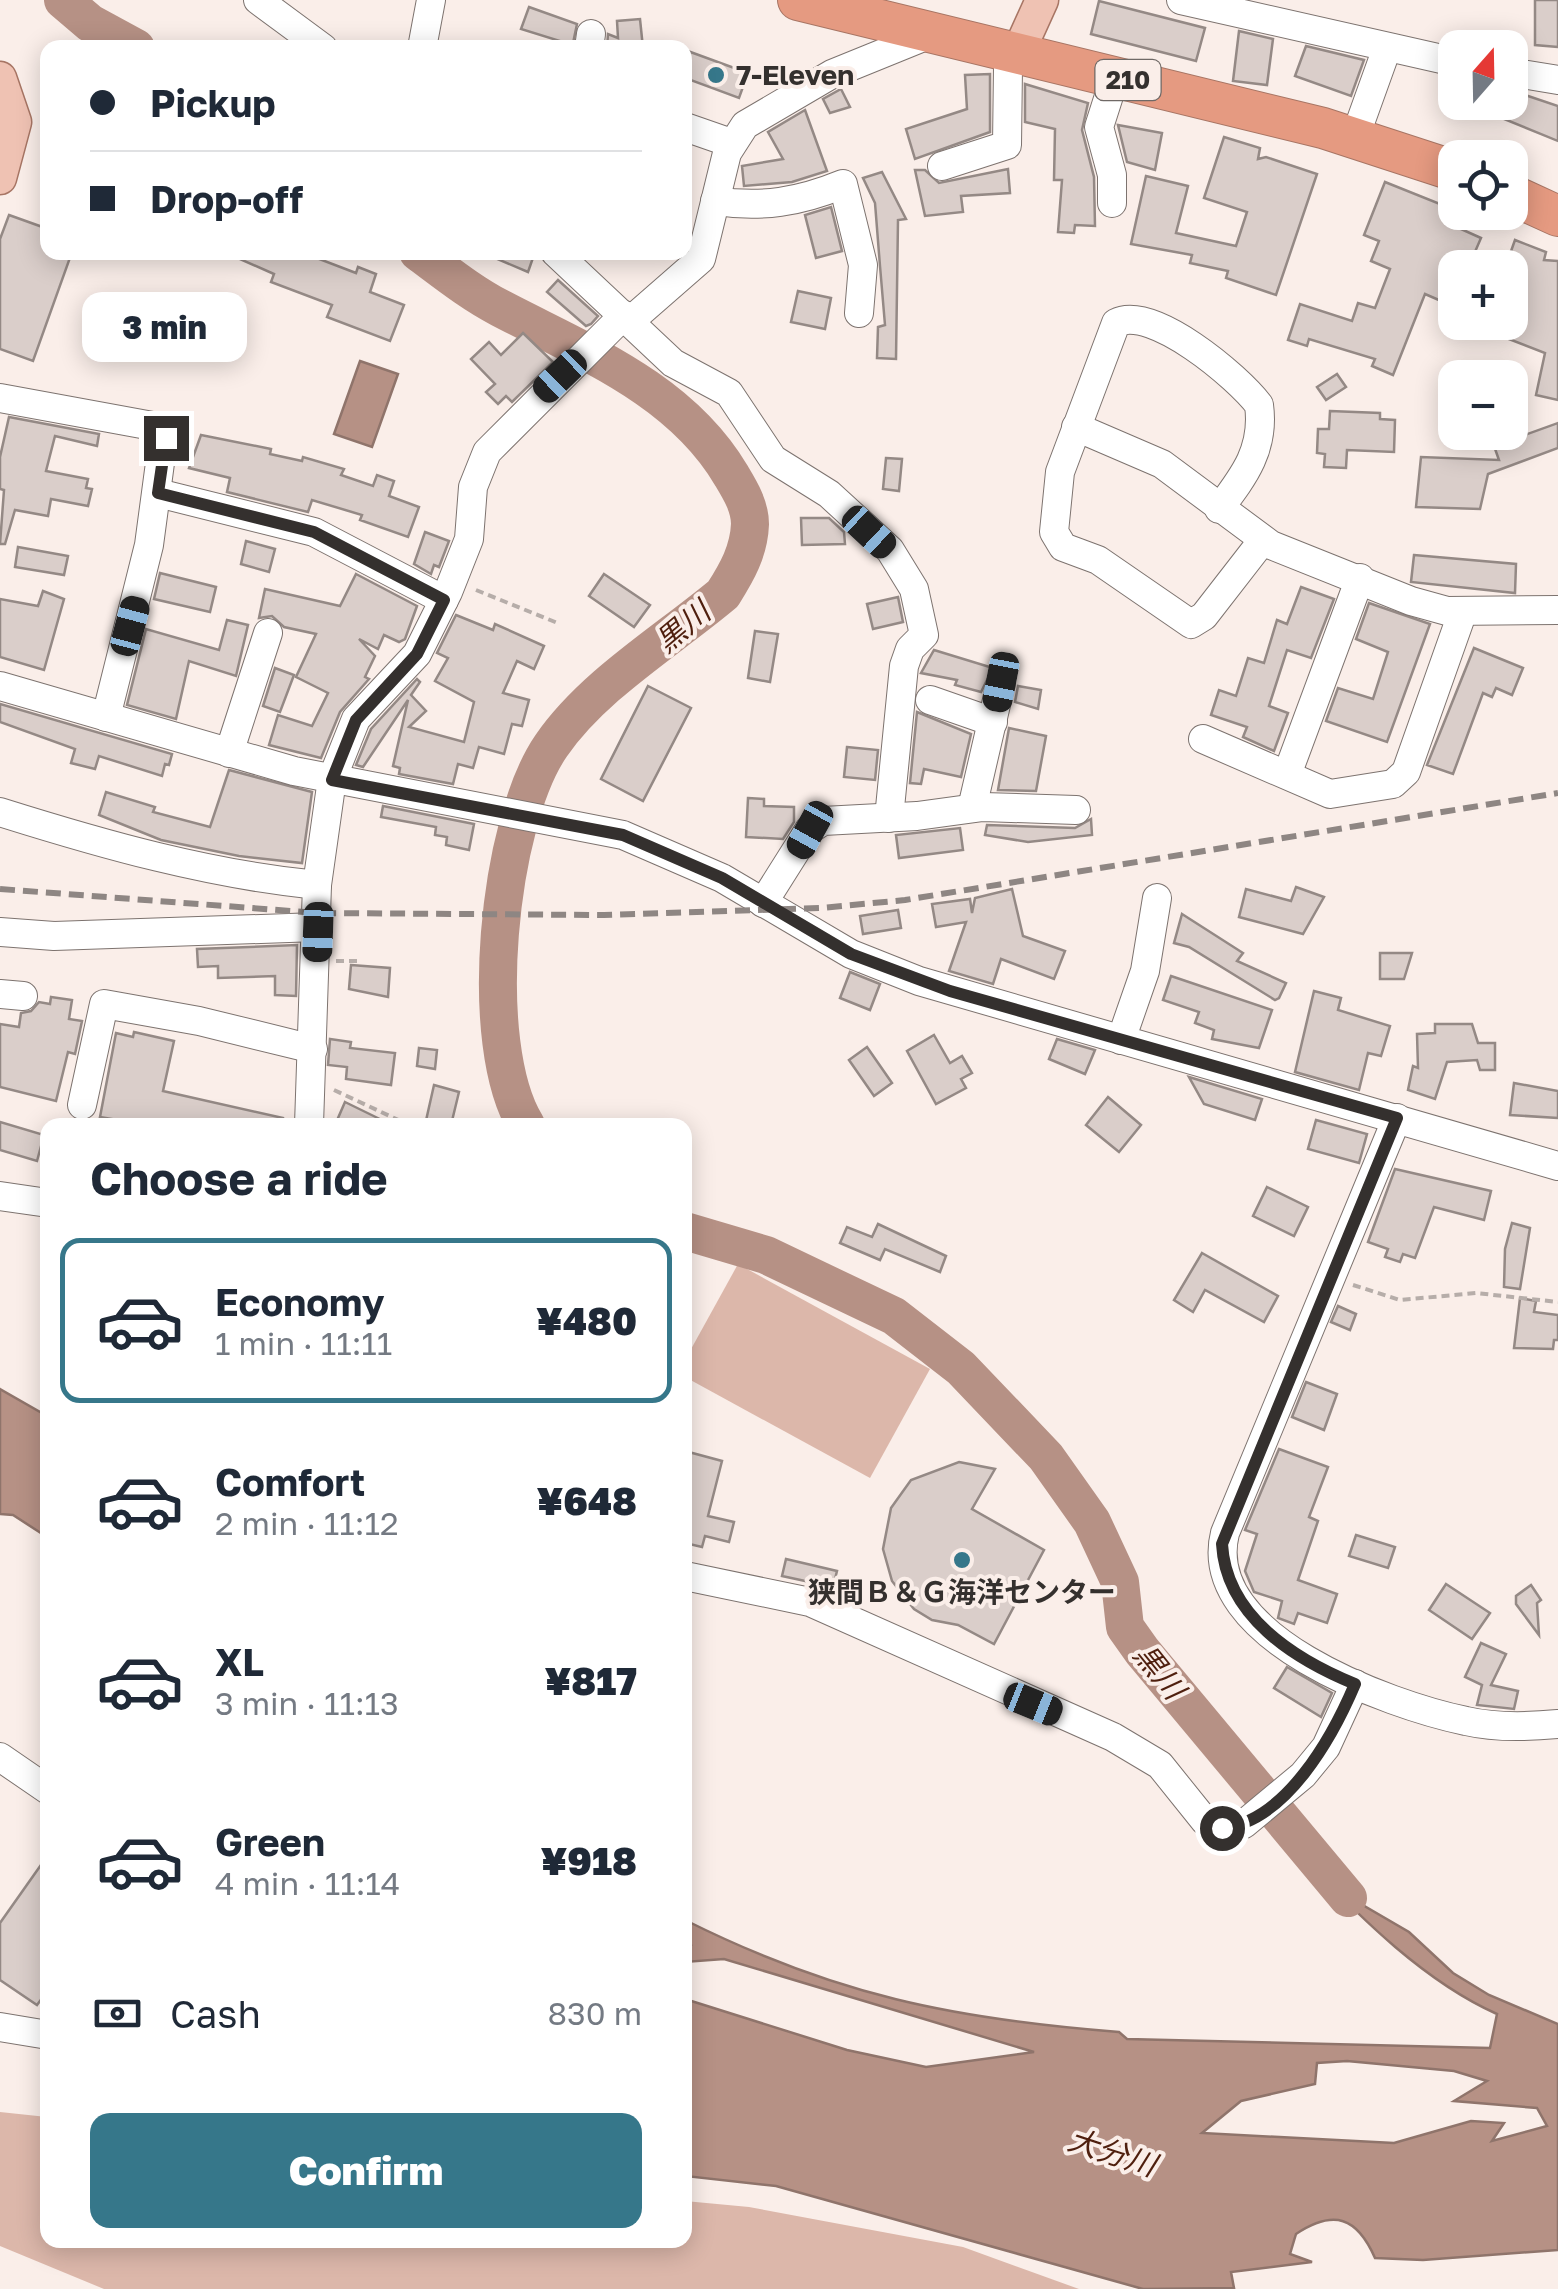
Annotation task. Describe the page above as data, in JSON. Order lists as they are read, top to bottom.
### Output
{
  "streets": {
    "highway": ["210"]
  },
  "water": ["黒川", "大分川"],
  "places": ["7-Eleven", "狭間Ｂ＆Ｇ海洋センター"],
  "north": "top",
  "page": {
    "map_buttons": ["+", "−"],
    "banner": ["Pickup", "Drop-off"],
    "bubble": "3 min",
    "heading": "Choose a ride",
    "list": [
      {
        "name": "Economy",
        "note": "1 min · 11:11",
        "value": "¥480"
      },
      {
        "name": "Comfort",
        "note": "2 min · 11:12",
        "value": "¥648"
      },
      {
        "name": "XL",
        "note": "3 min · 11:13",
        "value": "¥817"
      },
      {
        "name": "Green",
        "note": "4 min · 11:14",
        "value": "¥918"
      }
    ],
    "pay": ["Cash", "830 m"],
    "buttons": "Confirm"
  }
}
